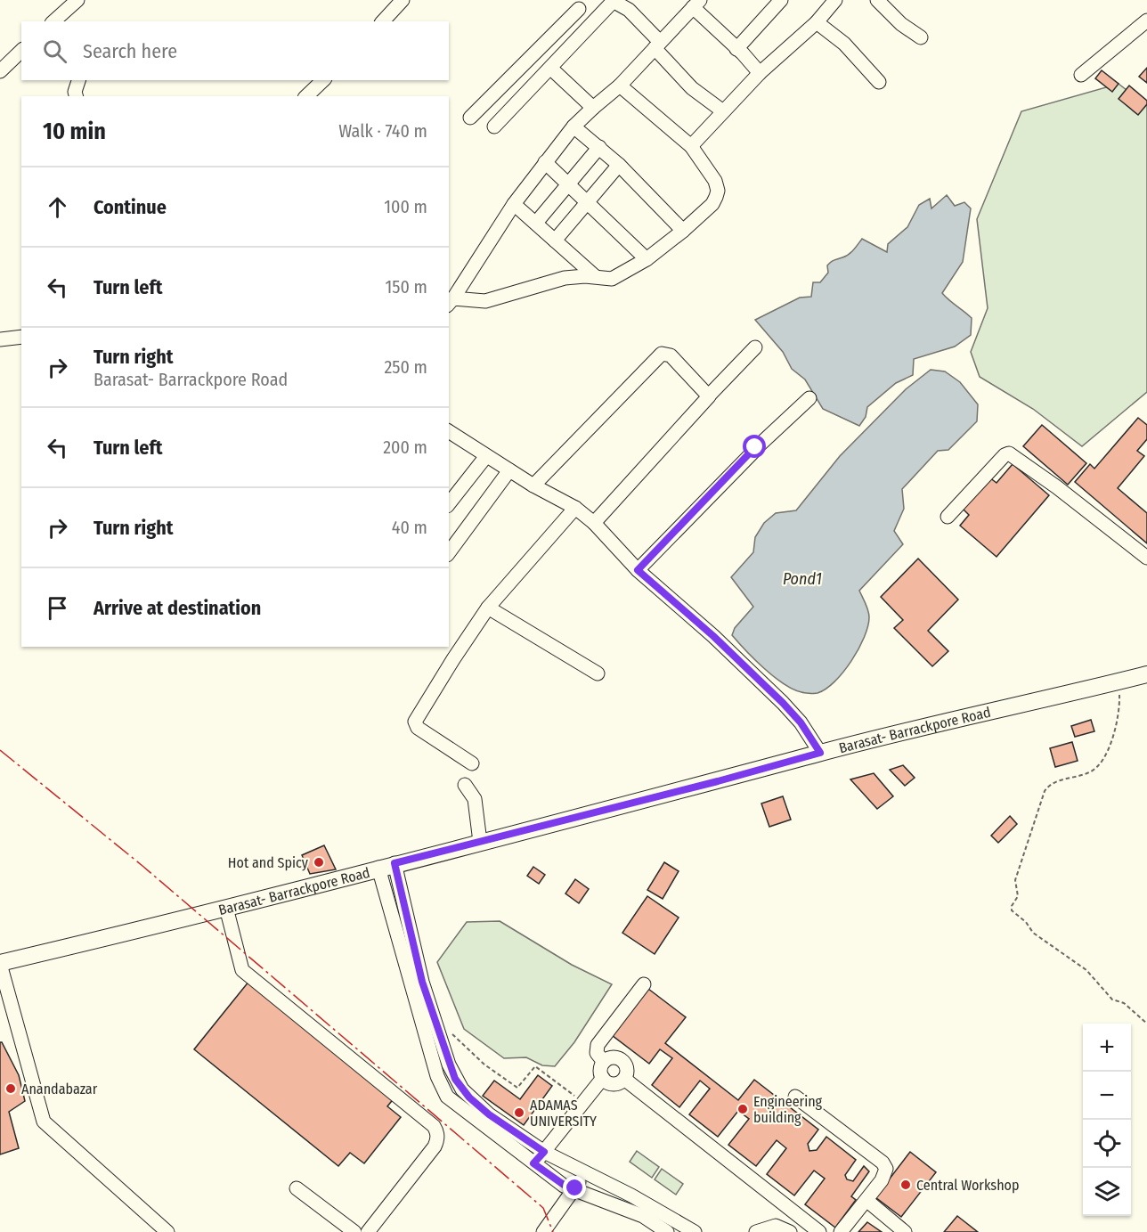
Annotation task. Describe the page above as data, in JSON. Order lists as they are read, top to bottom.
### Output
{
  "streets": {
    "main road": ["Barasat- Barrackpore Road"]
  },
  "water": ["Pond1"],
  "places": [
    "Hot and Spicy",
    "Anandabazar",
    "Engineering building",
    "ADAMAS UNIVERSITY",
    "Central Workshop"
  ],
  "page": {
    "search": "Search here",
    "heading": ["10 min", "Walk · 740 m"],
    "list": [
      ["Continue", "100 m"],
      ["Turn left", "150 m"],
      ["Turn right", "Barasat- Barrackpore Road", "250 m"],
      ["Turn left", "200 m"],
      ["Turn right", "40 m"],
      "Arrive at destination"
    ],
    "map_buttons": ["+", "−"]
  }
}
